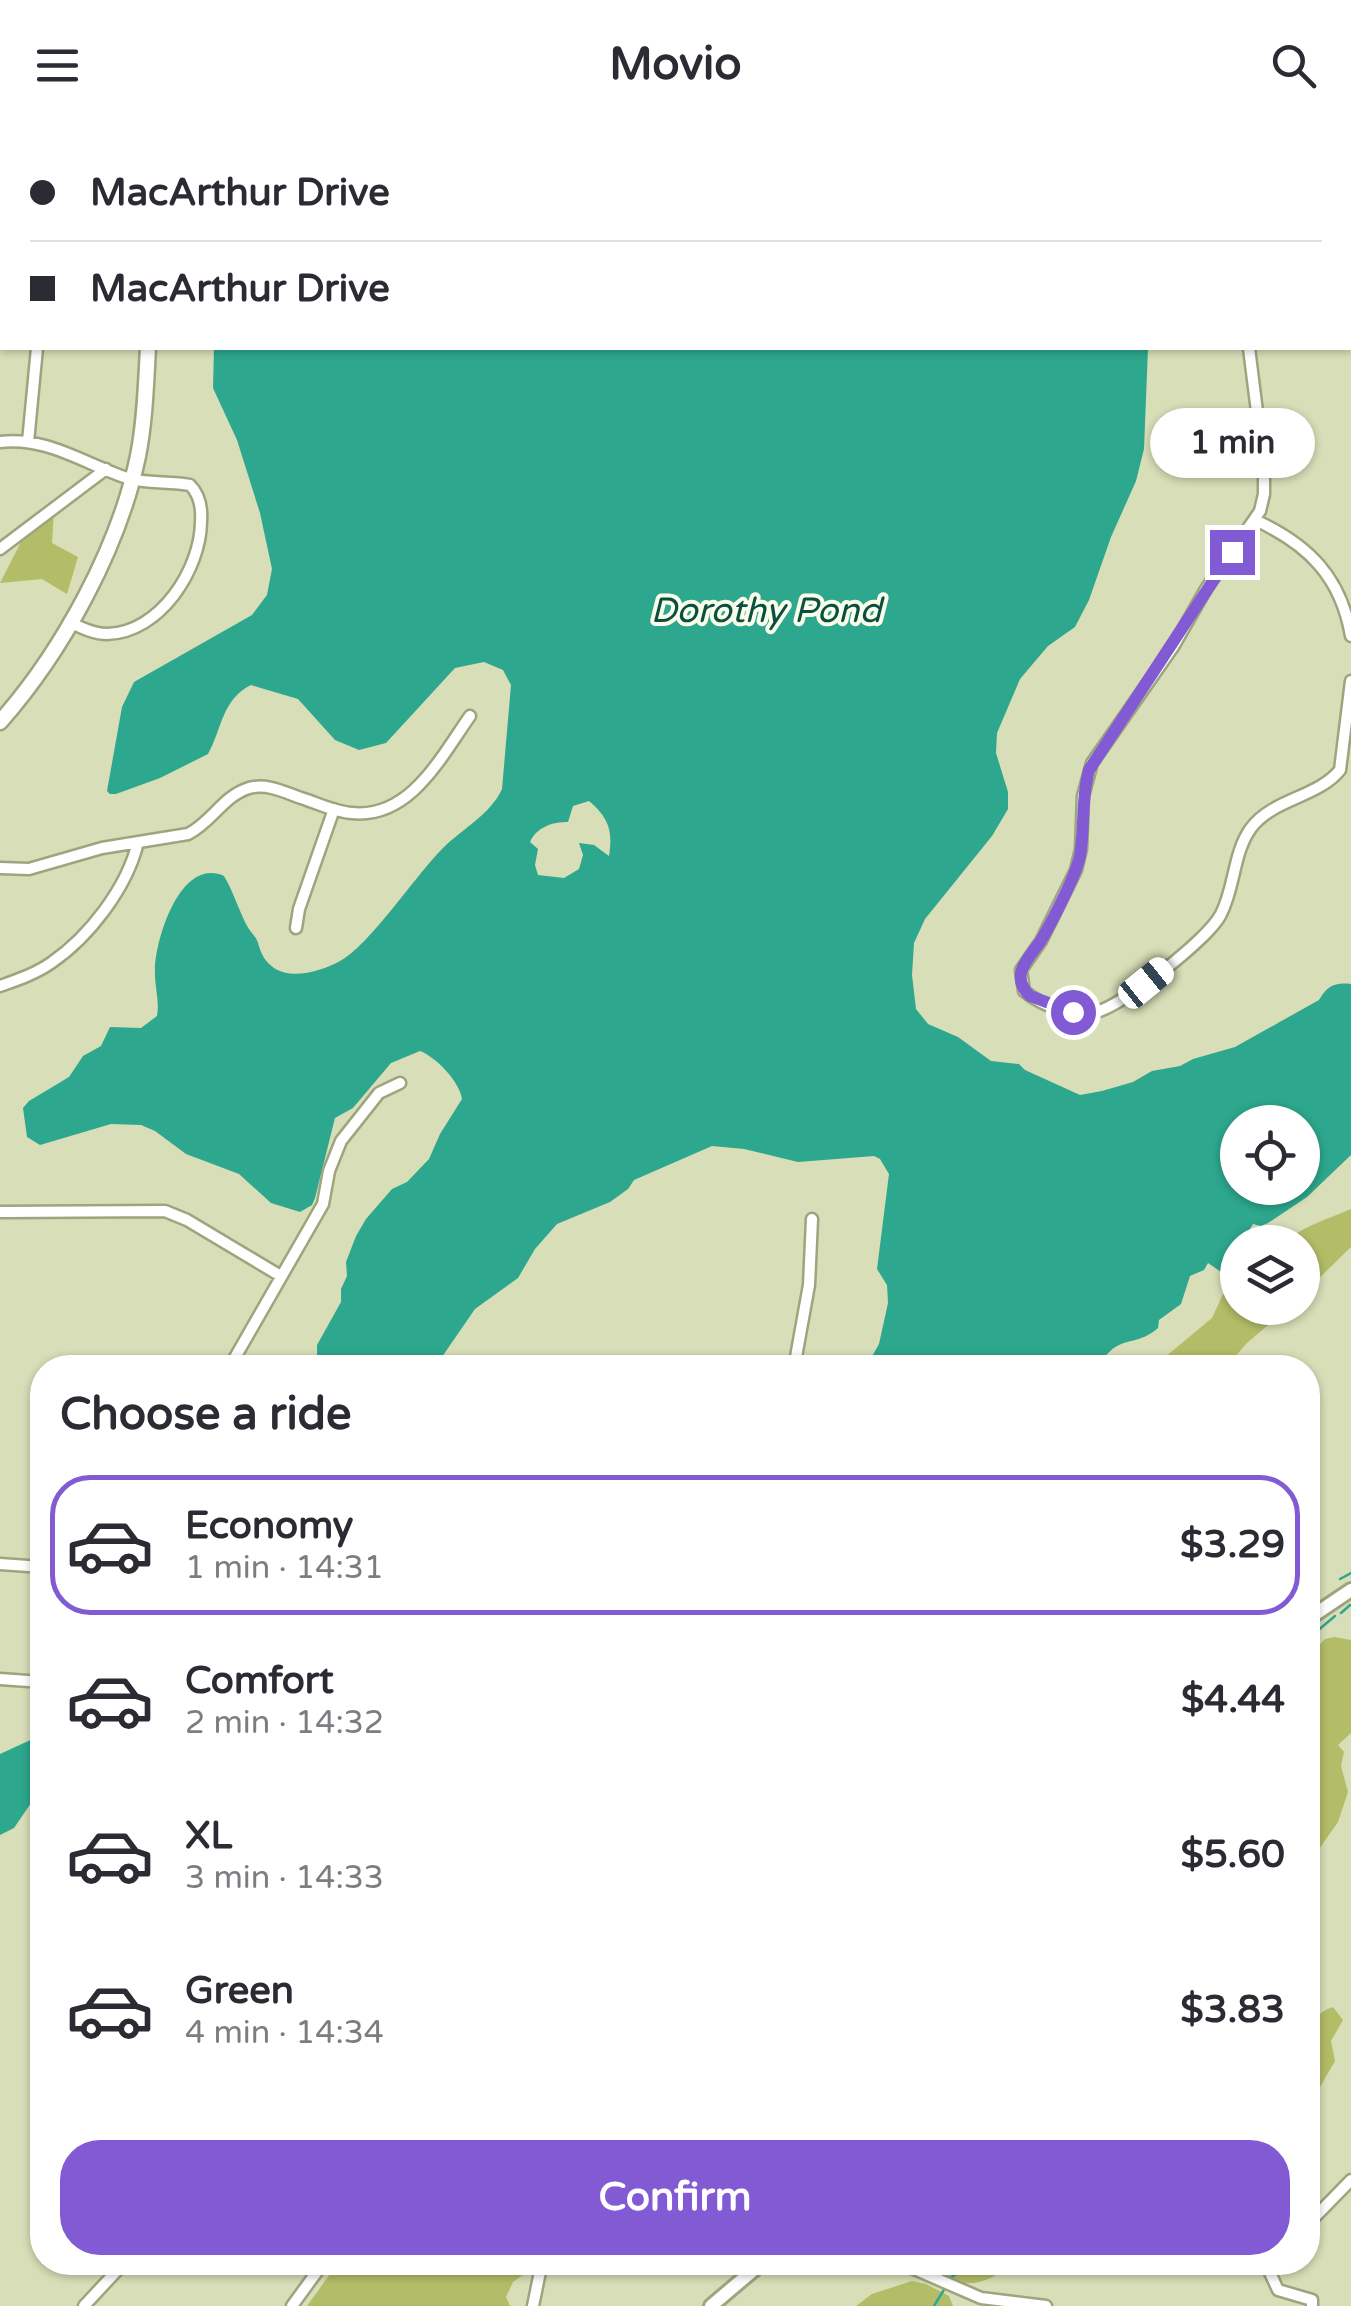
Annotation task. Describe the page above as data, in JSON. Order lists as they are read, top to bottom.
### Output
{
  "water": ["Dorothy Pond"],
  "page": {
    "header": "Movio",
    "banner": ["MacArthur Drive", "MacArthur Drive"],
    "bubble": "1 min",
    "heading": "Choose a ride",
    "list": [
      {
        "name": "Economy",
        "note": "1 min · 14:31",
        "value": "$3.29"
      },
      {
        "name": "Comfort",
        "note": "2 min · 14:32",
        "value": "$4.44"
      },
      {
        "name": "XL",
        "note": "3 min · 14:33",
        "value": "$5.60"
      },
      {
        "name": "Green",
        "note": "4 min · 14:34",
        "value": "$3.83"
      }
    ],
    "buttons": "Confirm"
  }
}
